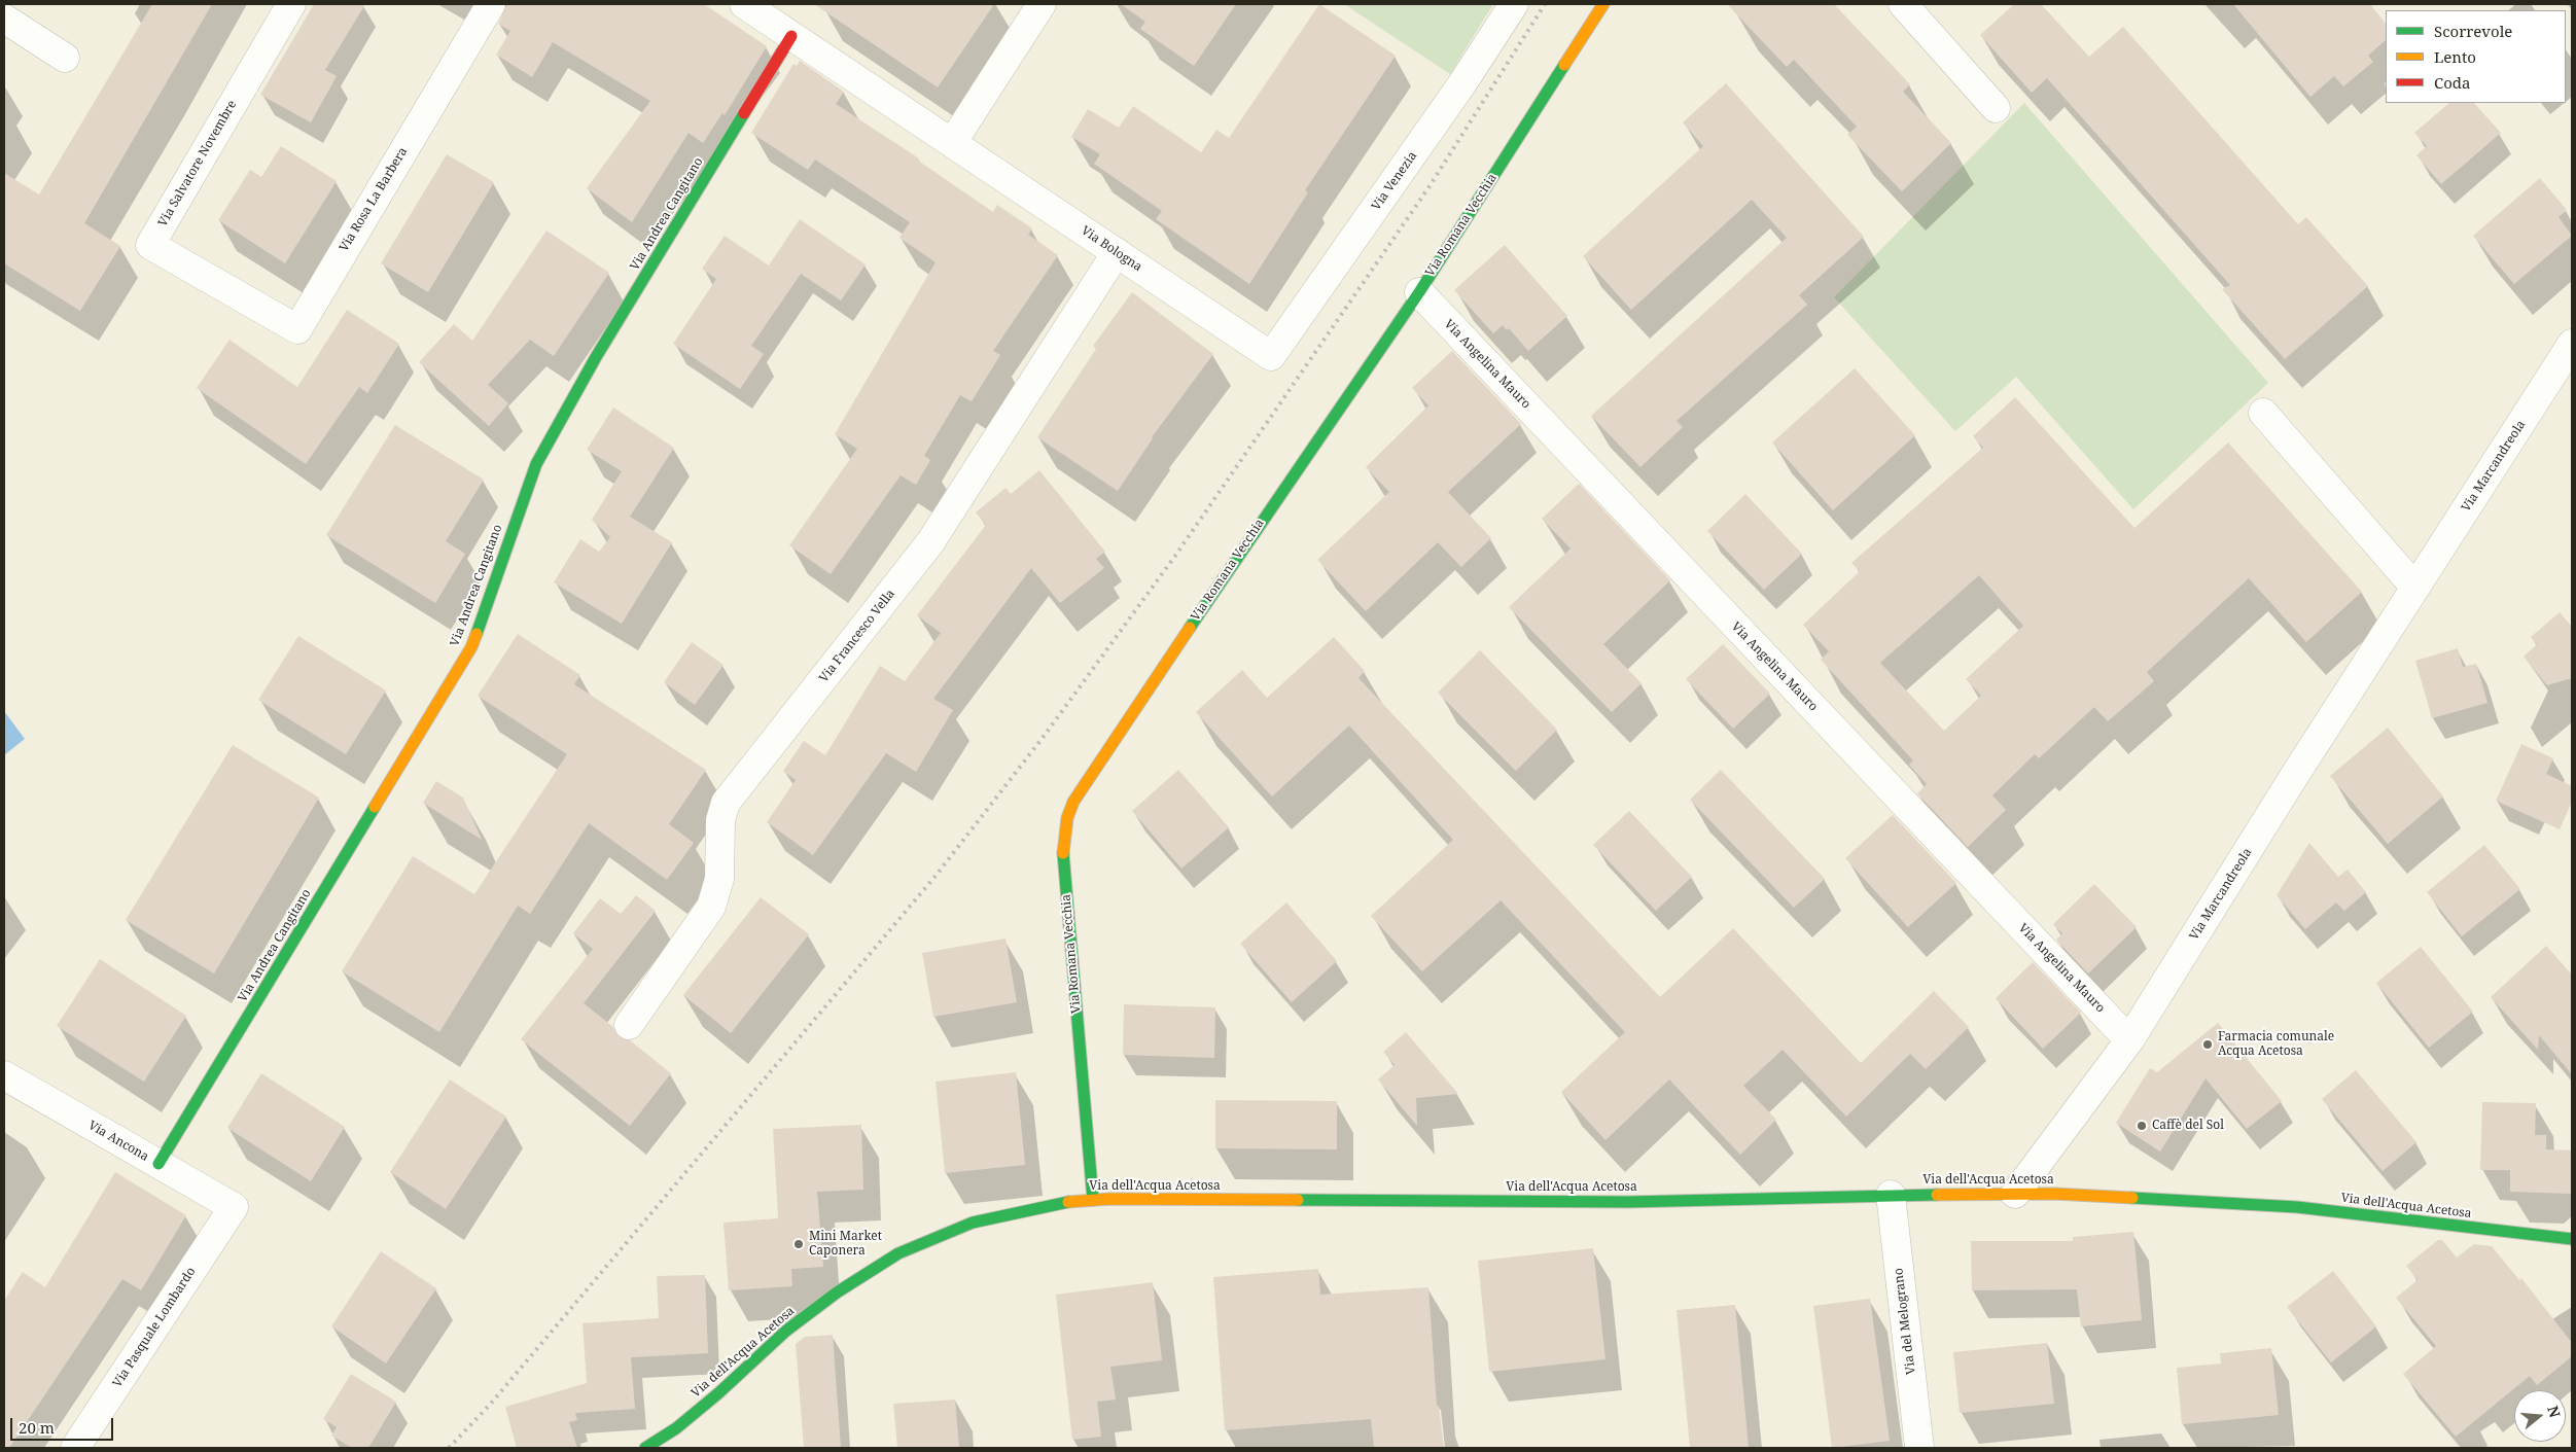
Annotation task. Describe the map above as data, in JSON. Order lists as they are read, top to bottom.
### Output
{
  "streets": {
    "street": [
      "Via Salvatore Novembre",
      "Via Venezia",
      "Via Rosa La Barbera",
      "Via Andrea Cangitano",
      "Via Romana Vecchia",
      "Via Bologna",
      "Via Angelina Mauro",
      "Via Marcandreola",
      "Via Francesco Vella",
      "Via Ancona",
      "Via dell'Acqua Acetosa",
      "Via del Melograno",
      "Via Pasquale Lombardo"
    ]
  },
  "crossings": [
    ["Via Salvatore Novembre", "Via Rosa La Barbera"],
    ["Via Venezia", "Via Bologna"],
    ["Via Andrea Cangitano", "Via Bologna"],
    ["Via Andrea Cangitano", "Via Ancona"],
    ["Via Romana Vecchia", "Via Angelina Mauro"],
    ["Via Romana Vecchia", "Via dell'Acqua Acetosa"],
    ["Via Bologna", "Via Francesco Vella"],
    ["Via Angelina Mauro", "Via Marcandreola"],
    ["Via Marcandreola", "Via dell'Acqua Acetosa"],
    ["Via Ancona", "Via Pasquale Lombardo"],
    ["Via dell'Acqua Acetosa", "Via del Melograno"]
  ],
  "places": ["Farmacia comunale Acqua Acetosa", "Caffè del Sol", "Mini Market Caponera"],
  "legend": ["Scorrevole", "Lento", "Coda"],
  "scale_bar": "20 m",
  "north": "right"
}
